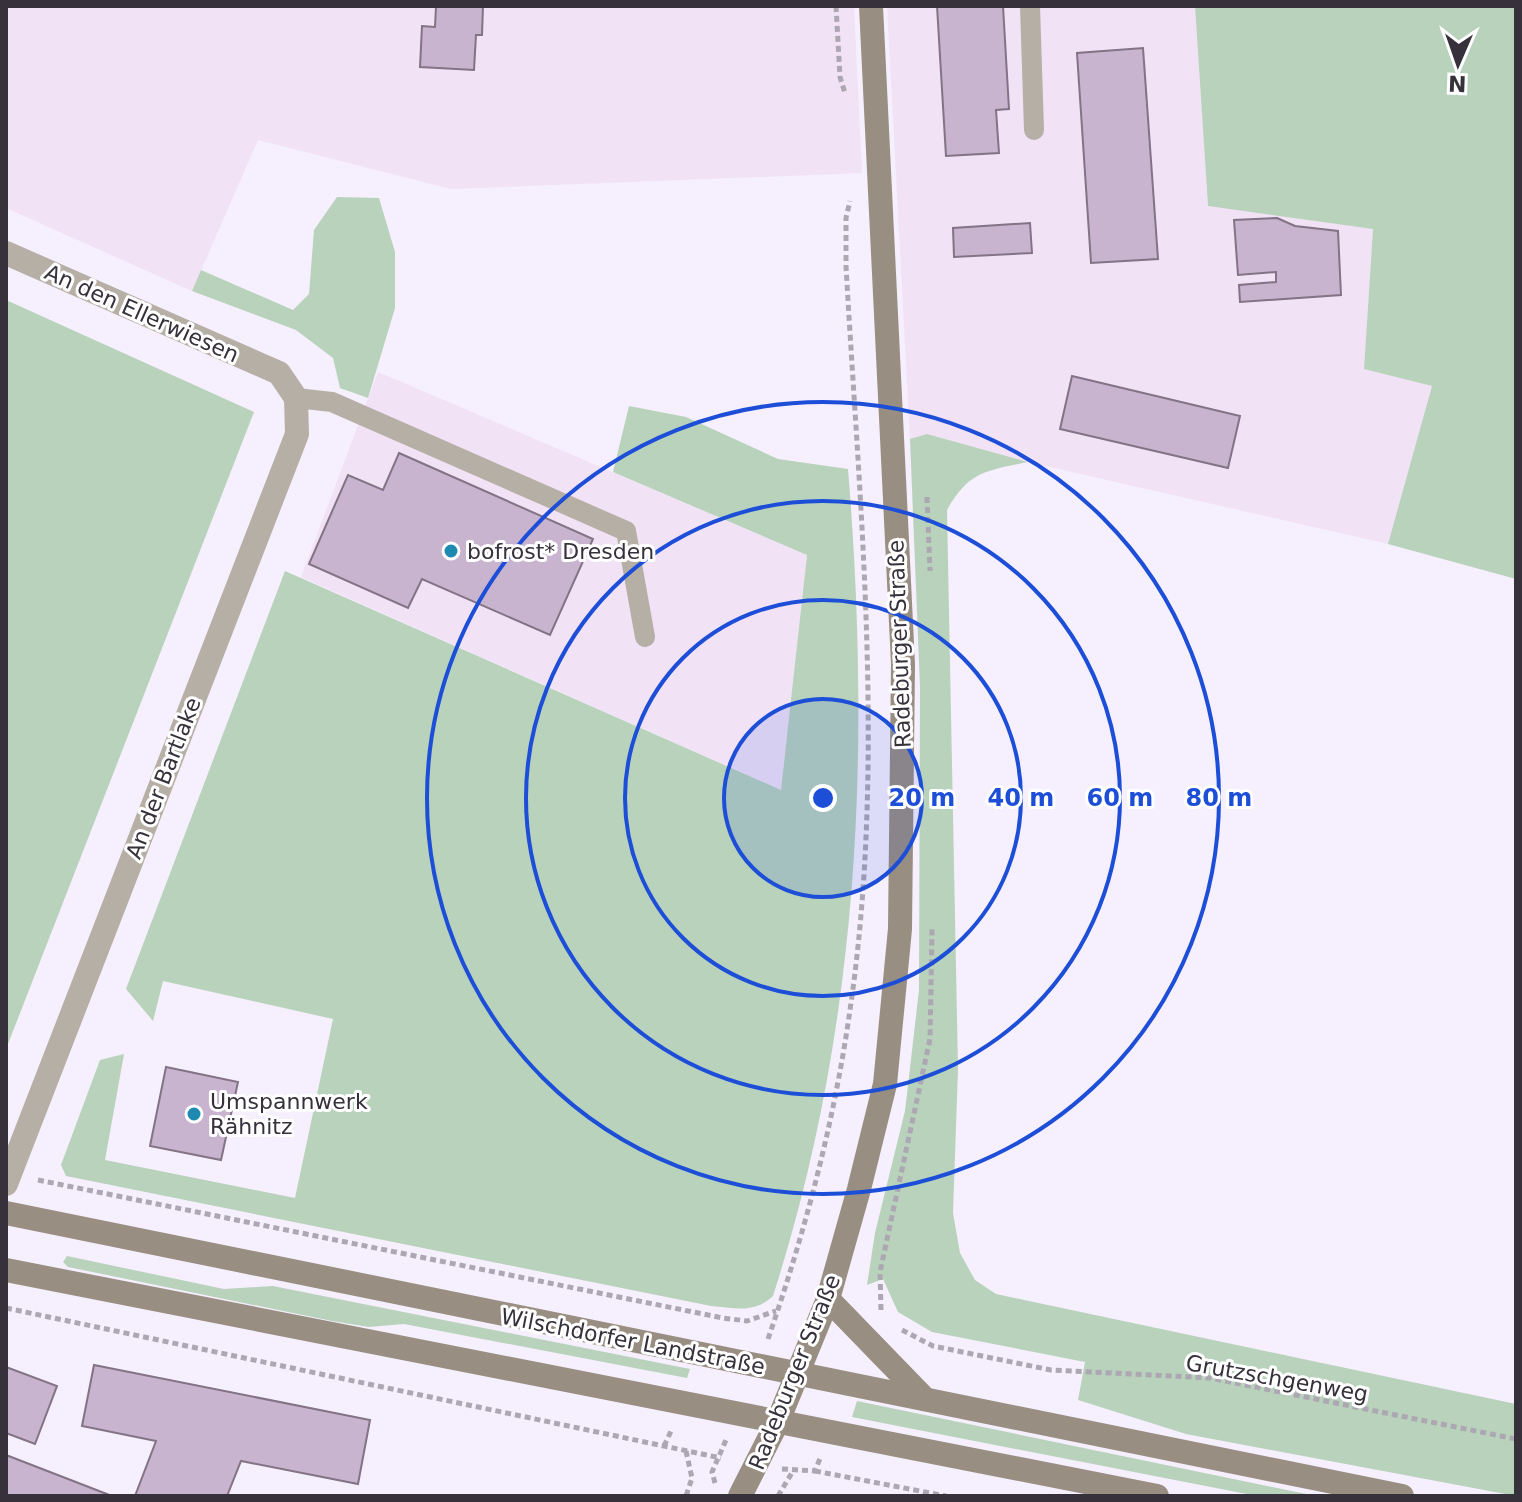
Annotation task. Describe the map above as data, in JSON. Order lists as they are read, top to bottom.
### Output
{
  "streets": {
    "main road": ["Radeburger Straße", "Wilschdorfer Landstraße"],
    "street": ["An den Ellerwiesen", "An der Bartlake"],
    "path": ["Grutzschgenweg"]
  },
  "crossings": [
    ["An den Ellerwiesen", "An der Bartlake"],
    ["Radeburger Straße", "Wilschdorfer Landstraße"]
  ],
  "places": ["bofrost* Dresden", "Umspannwerk Rähnitz"],
  "north": "bottom",
  "rings": [
    "20 m",
    "40 m",
    "60 m",
    "80 m"
  ]
}
